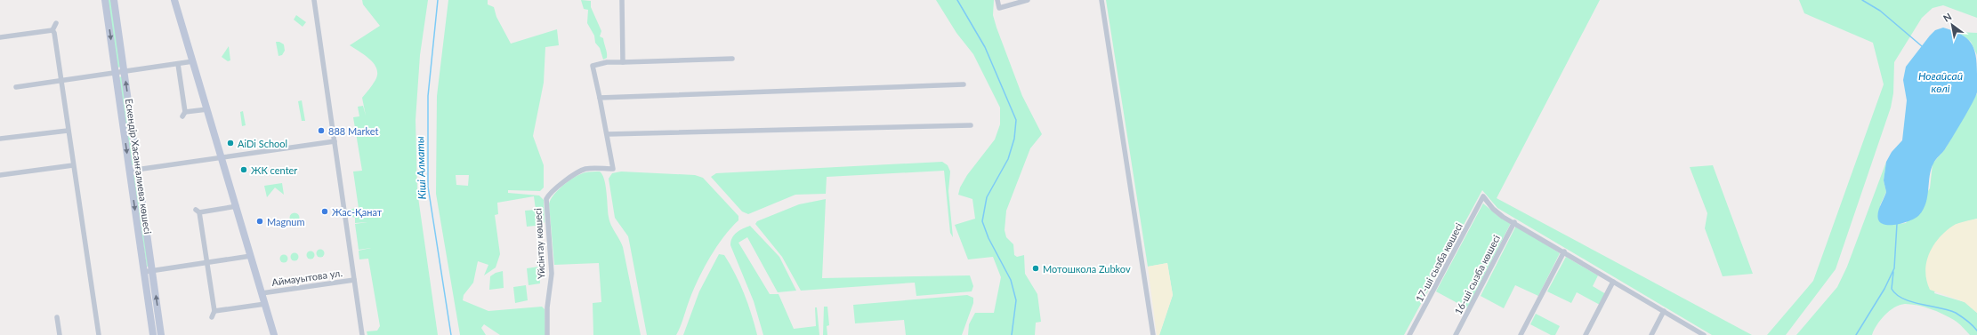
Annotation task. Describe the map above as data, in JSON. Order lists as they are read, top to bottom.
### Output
{
  "streets": {
    "street": [
      "Ескендір Хасанғалиева көшесі",
      "Үйсінтау көшесі",
      "17-ші сызба көшесі",
      "16-ші сызба көшесі",
      "Аймауытова ул."
    ]
  },
  "crossings": [
    ["17-ші сызба көшесі", "16-ші сызба көшесі"]
  ],
  "water": ["Ноғайсай көлі", "Кіші Алматы"],
  "places": [
    "888 Market",
    "AiDi School",
    "ЖК center",
    "Жас-Қанат",
    "Magnum",
    "Мотошкола Zubkov"
  ],
  "north": "top left"
}
